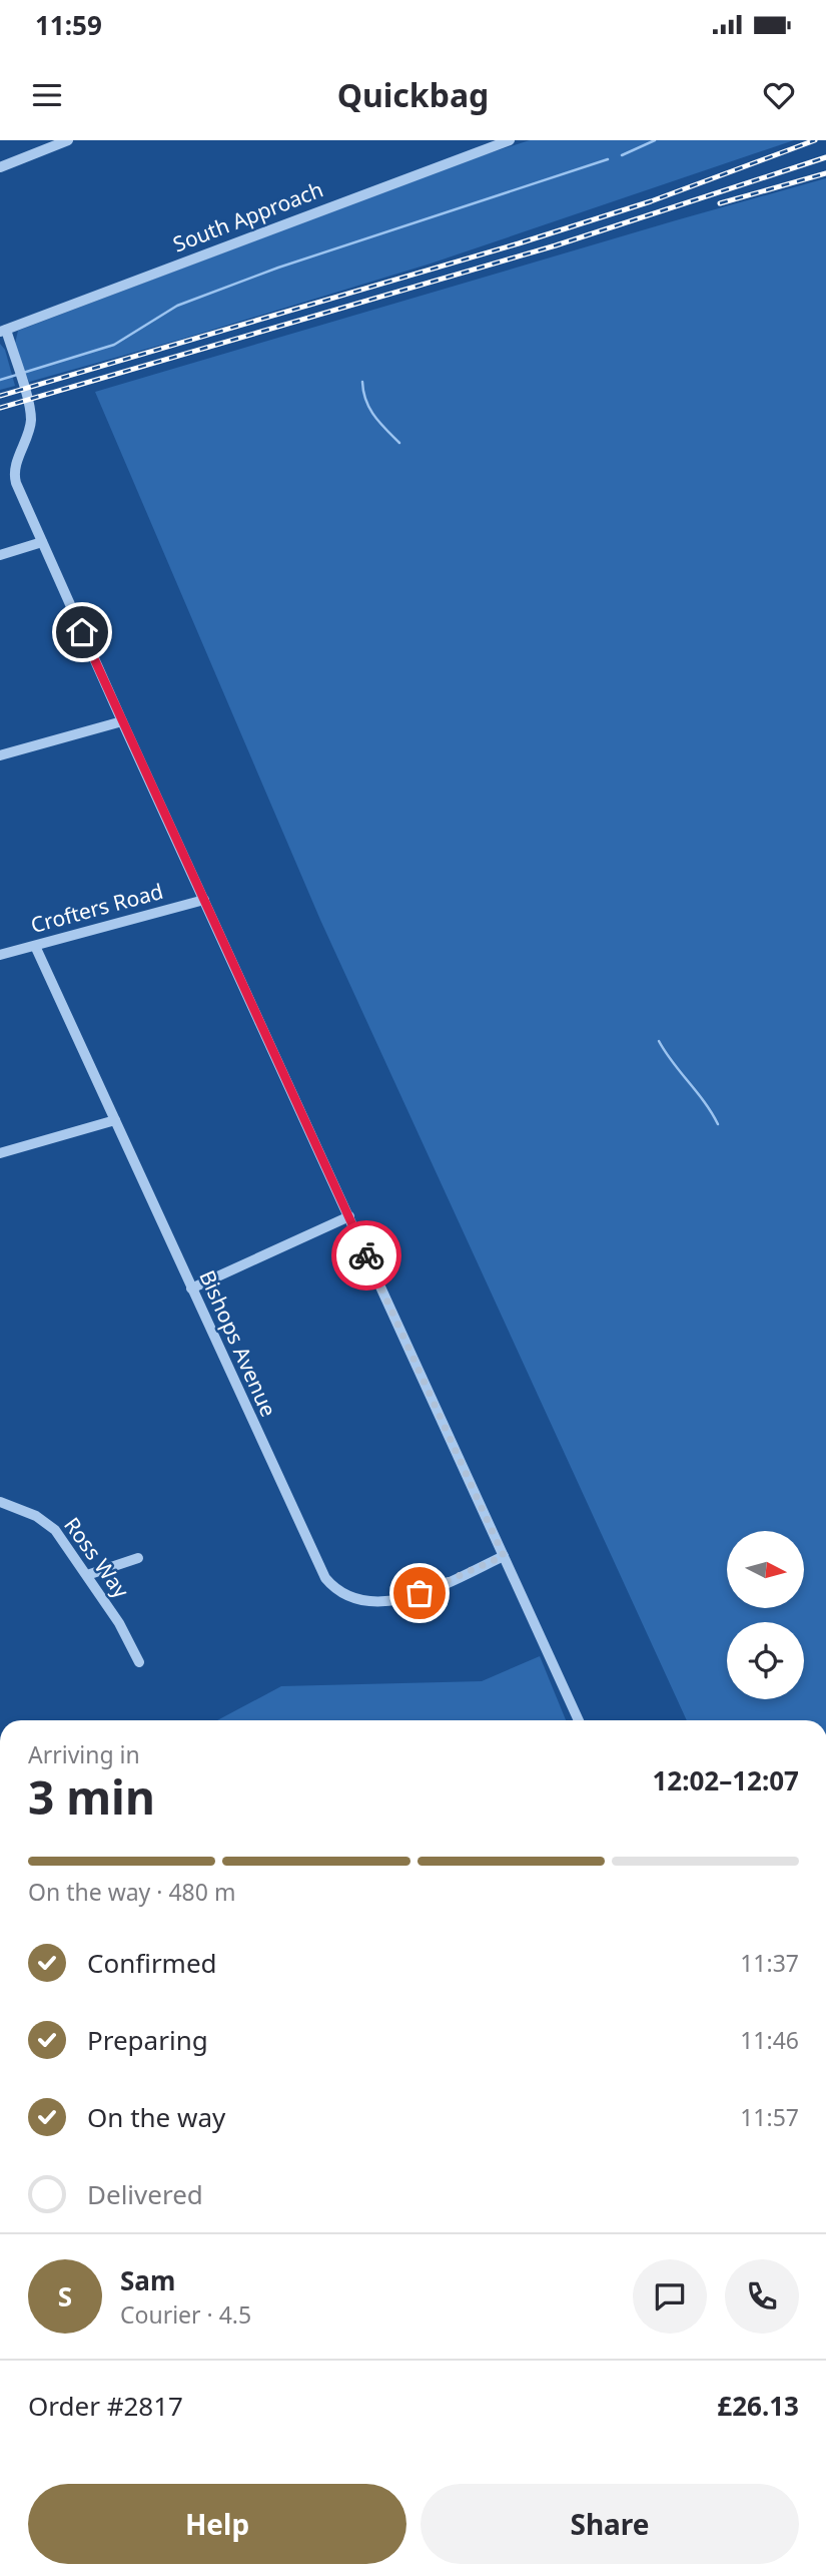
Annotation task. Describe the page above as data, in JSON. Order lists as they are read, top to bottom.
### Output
{
  "streets": {
    "street": [
      "South Approach",
      "Crofters Road",
      "Bishops Avenue",
      "Ross Way"
    ]
  },
  "crossings": [
    ["Crofters Road", "Bishops Avenue"]
  ],
  "north": "right",
  "page": {
    "status": "11:59",
    "header": "Quickbag",
    "heading": ["3 min", "Arriving in", "12:02–12:07"],
    "panel": [
      "Sam",
      "Courier · 4.5",
      "Order #2817",
      "£26.13"
    ],
    "bar": "On the way · 480 m",
    "list": [
      ["Confirmed", "11:37"],
      ["Preparing", "11:46"],
      ["On the way", "11:57"],
      "Delivered"
    ],
    "round": "S",
    "buttons": ["Help", "Share"]
  }
}
